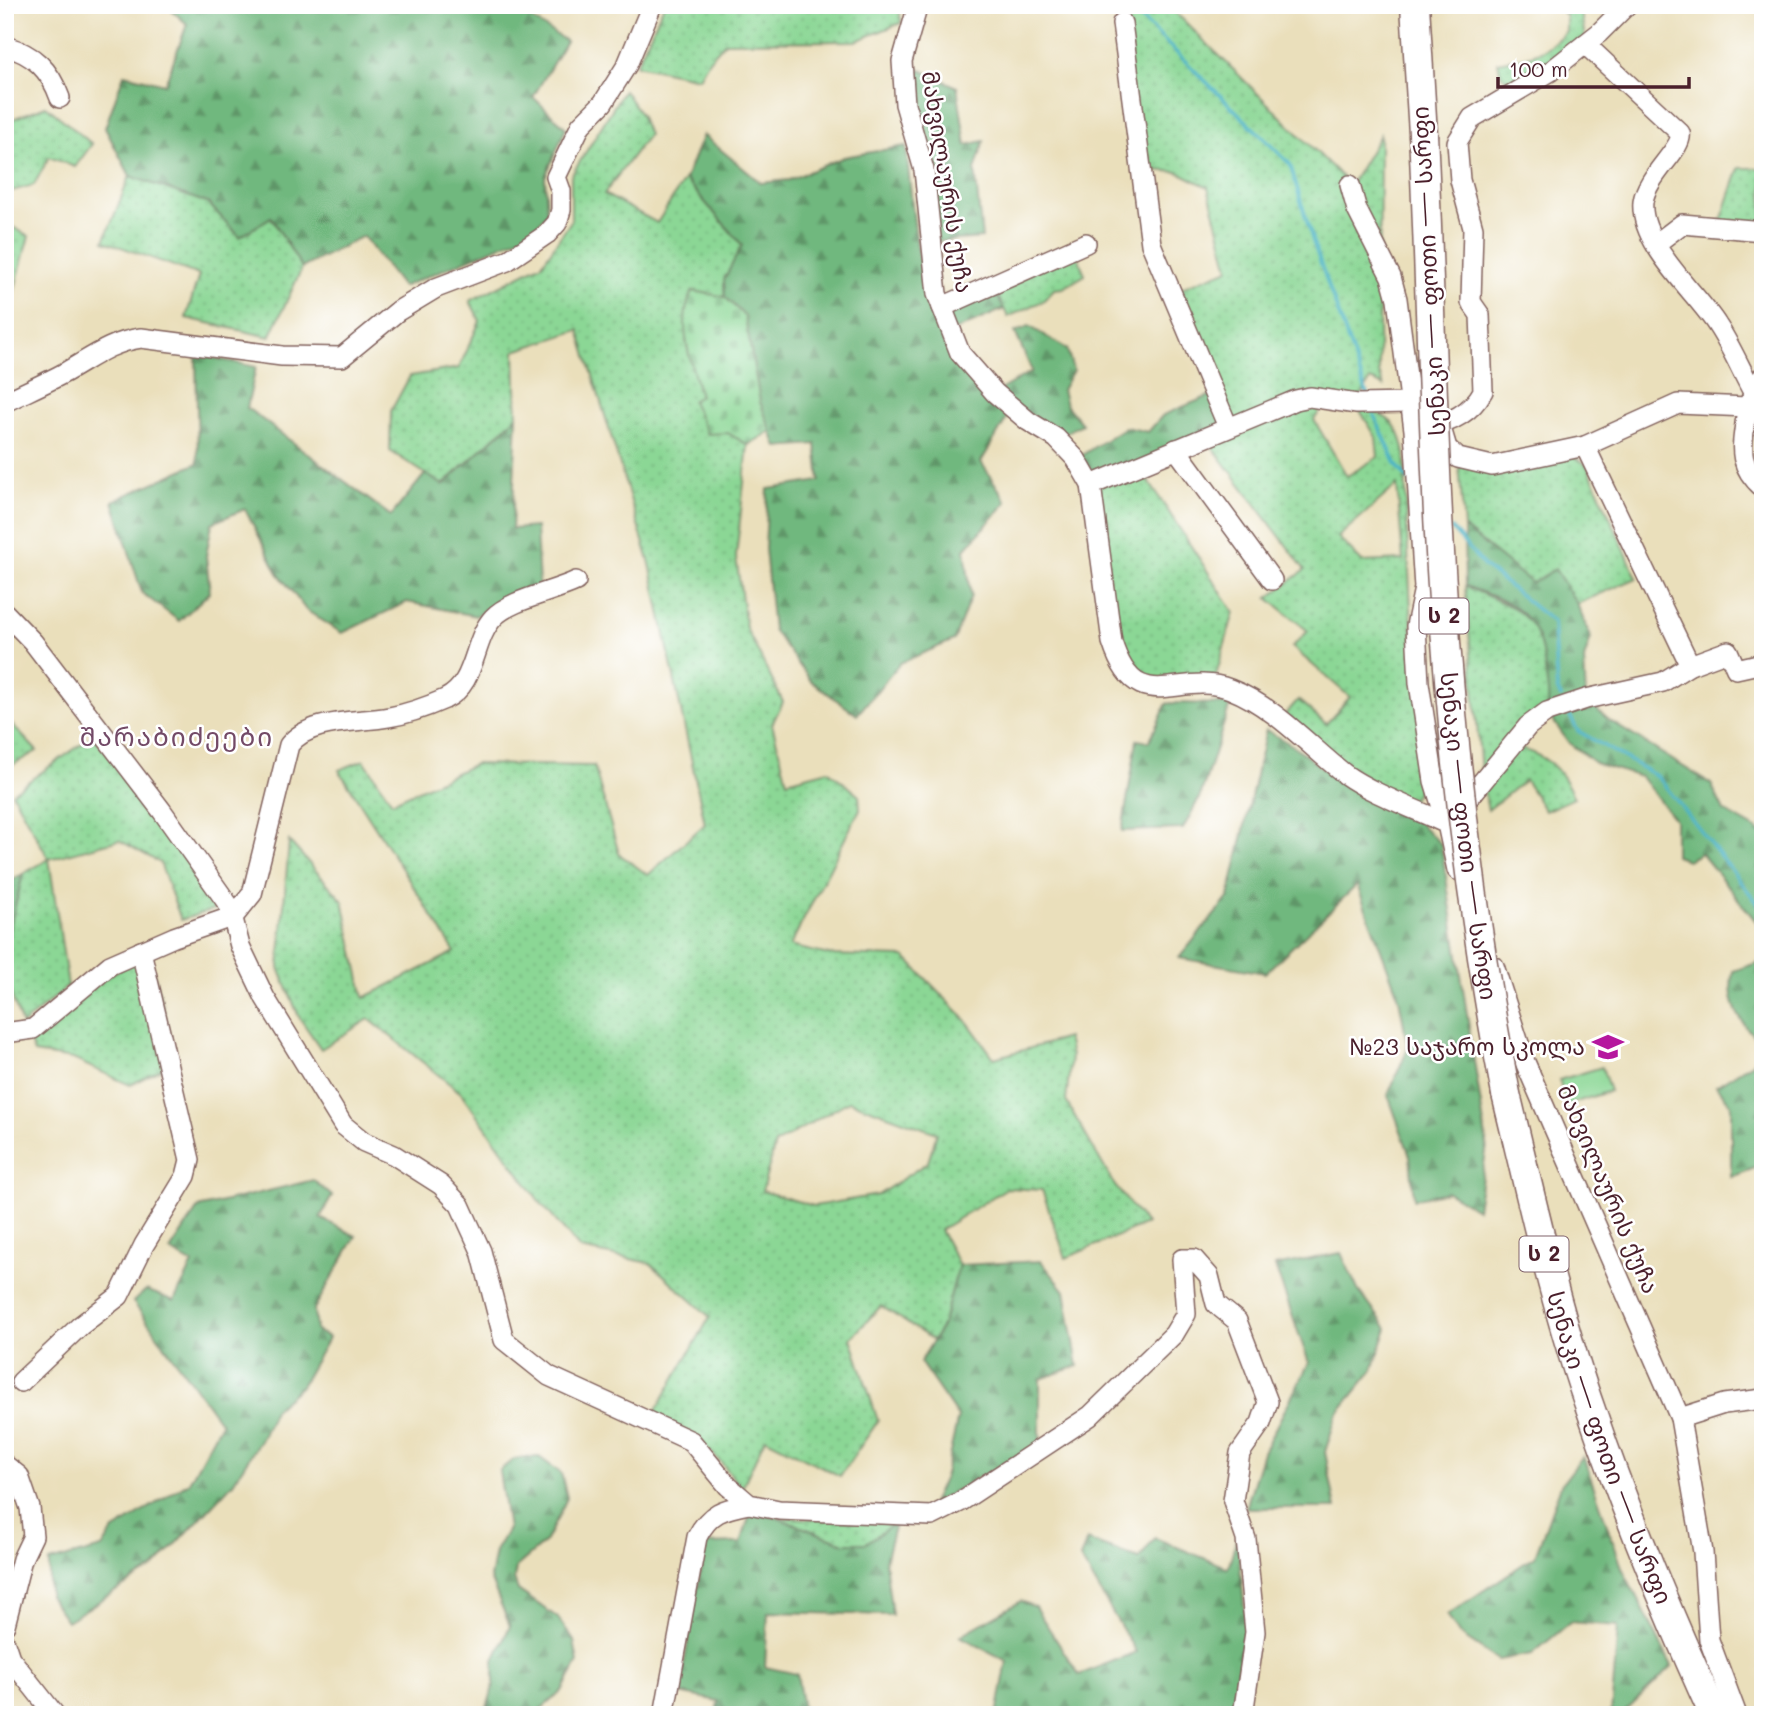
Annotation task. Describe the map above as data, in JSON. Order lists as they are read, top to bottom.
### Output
{
  "streets": {
    "highway": ["სენაკი — ფოთი — სარფი", "ს 2"],
    "street": ["მახვილაურის ქუჩა"]
  },
  "districts": ["შარაბიძეები"],
  "places": {
    "school or university": ["№23 საჯარო სკოლა"]
  },
  "scale_bar": "100 m"
}
